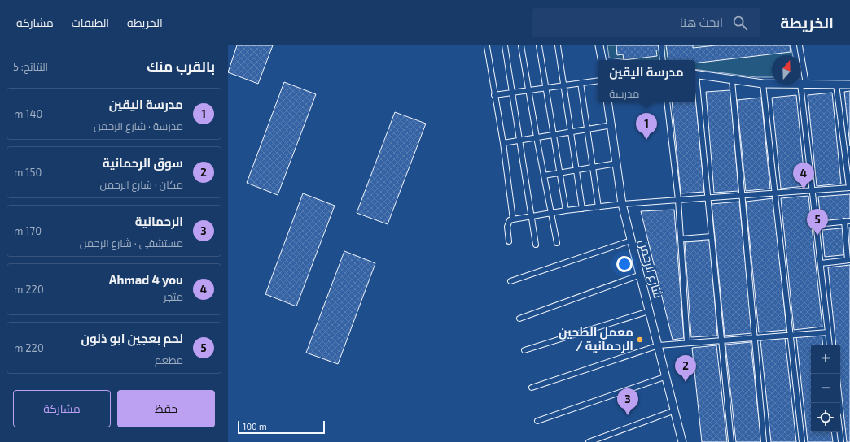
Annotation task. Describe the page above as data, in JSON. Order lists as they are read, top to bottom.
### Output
{
  "streets": {
    "street": ["شارع الرحمن"]
  },
  "places": ["معمل الطحين / الرحمانية"],
  "scale_bar": "100 m",
  "north": "top",
  "page": {
    "header": "الخريطة",
    "search": "ابحث هنا",
    "nav": ["الخريطة", "الطبقات", "مشاركة"],
    "heading": ["بالقرب منك", "النتائج: 5"],
    "popup": ["مدرسة اليقين", "مدرسة"],
    "list": [
      {
        "mark": "1",
        "name": "مدرسة اليقين",
        "note": "مدرسة · شارع الرحمن",
        "value": "140 m"
      },
      {
        "mark": "2",
        "name": "سوق الرحمانية",
        "note": "مكان · شارع الرحمن",
        "value": "150 m"
      },
      {
        "mark": "3",
        "name": "الرحمانية",
        "note": "مستشفى · شارع الرحمن",
        "value": "170 m"
      },
      {
        "mark": "4",
        "name": "Ahmad 4 you",
        "note": "متجر",
        "value": "220 m"
      },
      {
        "mark": "5",
        "name": "لحم بعجين ابو ذنون",
        "note": "مطعم",
        "value": "220 m"
      }
    ],
    "pins": [
      "1",
      "4",
      "5",
      "2",
      "3"
    ],
    "map_buttons": ["+", "−"],
    "buttons": ["حفظ", "مشاركة"],
    "scale": "100 m"
  }
}
